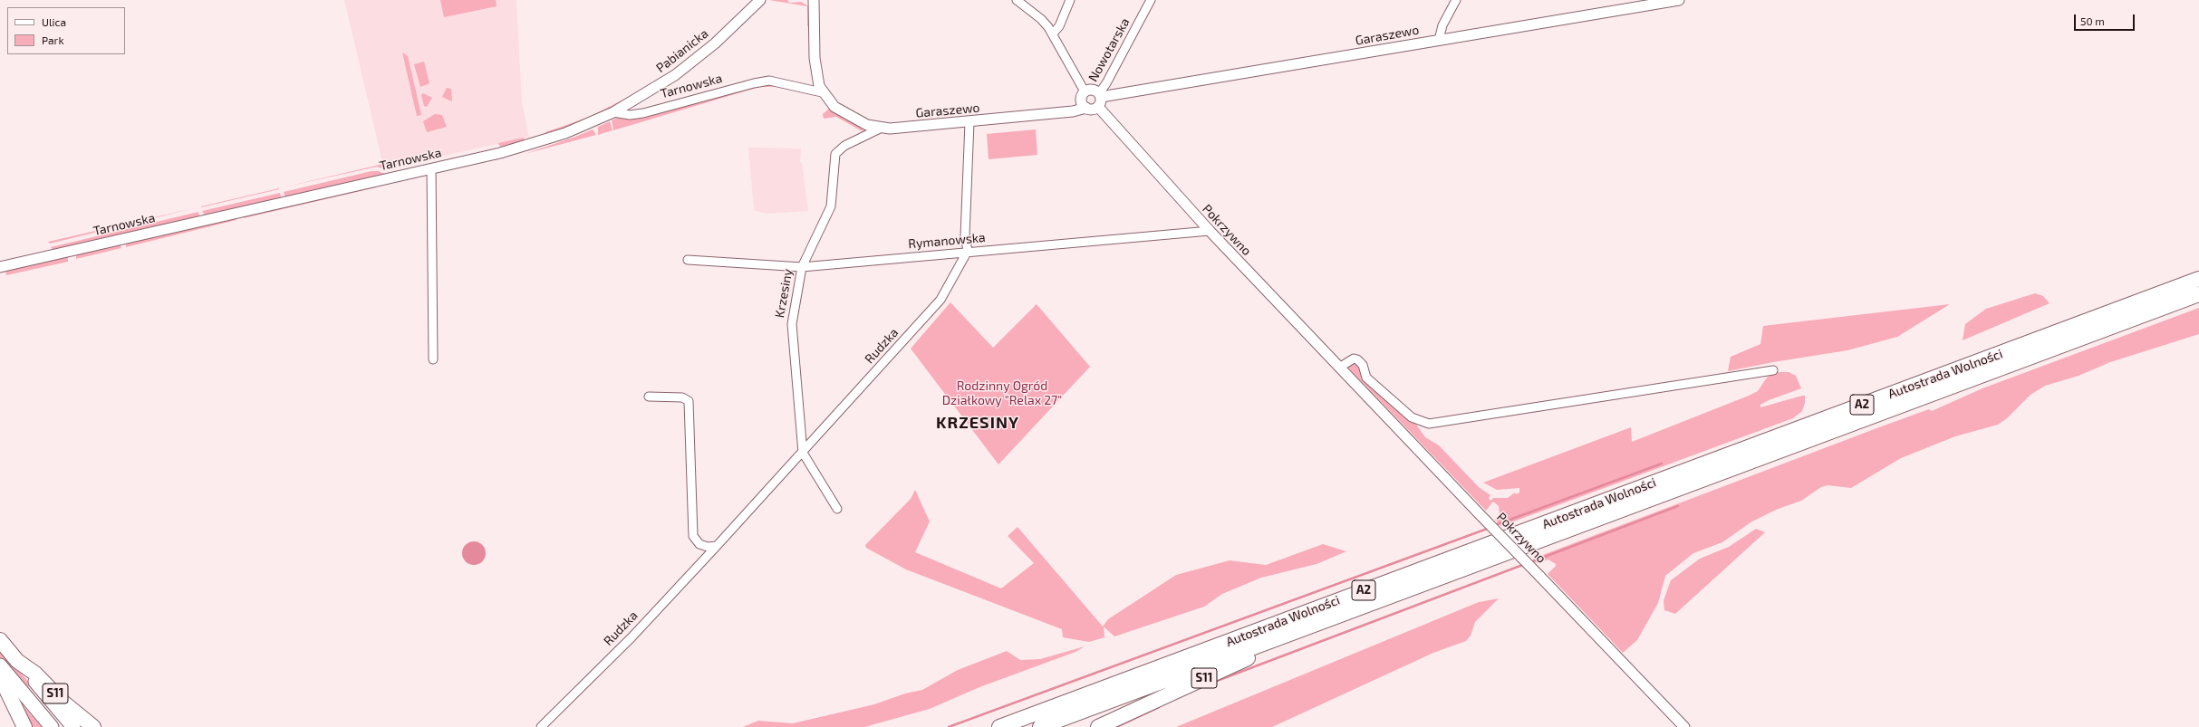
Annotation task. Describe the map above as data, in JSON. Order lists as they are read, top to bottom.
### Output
{
  "streets": {
    "highway": ["Autostrada Wolności", "A2", "S11"],
    "street": [
      "Garaszewo",
      "Nowotarska",
      "Pabianicka",
      "Tarnowska",
      "Pokrzywno",
      "Rymanowska",
      "Krzesiny",
      "Rudzka"
    ]
  },
  "crossings": [
    ["Garaszewo", "Nowotarska"],
    ["Garaszewo", "Tarnowska"],
    ["Garaszewo", "Pokrzywno"],
    ["Garaszewo", "Krzesiny"],
    ["Nowotarska", "Pokrzywno"],
    ["Pabianicka", "Tarnowska"],
    ["Pokrzywno", "Rymanowska"],
    ["Rymanowska", "Krzesiny"],
    ["Rymanowska", "Rudzka"],
    ["Krzesiny", "Rudzka"],
    ["Autostrada Wolności", "S11"]
  ],
  "districts": ["KRZESINY"],
  "parks": ["Rodzinny Ogród Działkowy \"Relax 27\""],
  "legend": ["Ulica", "Park"],
  "scale_bar": "50 m"
}
